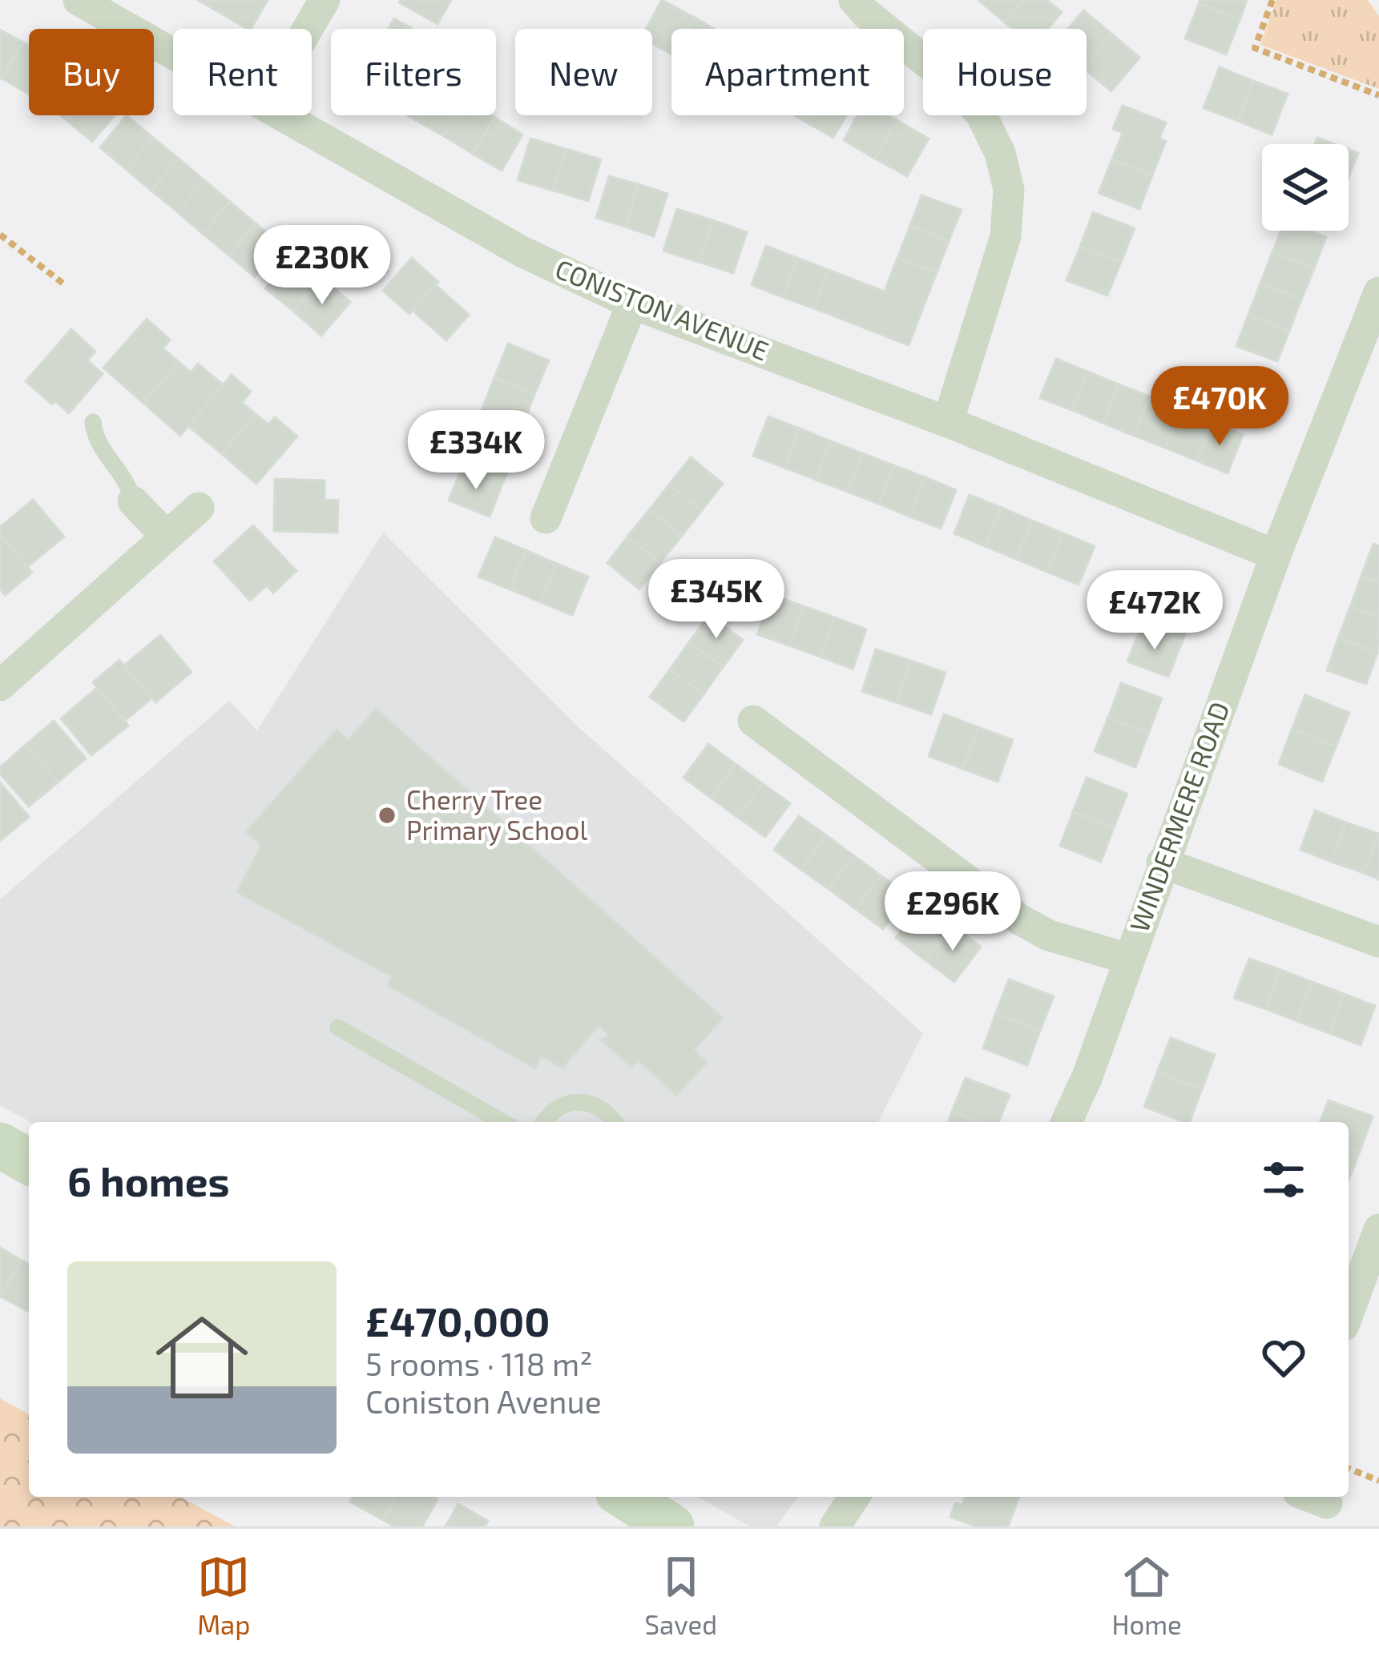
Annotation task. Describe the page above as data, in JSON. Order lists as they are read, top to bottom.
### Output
{
  "streets": {
    "street": ["CONISTON AVENUE", "WINDERMERE ROAD"]
  },
  "crossings": [
    ["CONISTON AVENUE", "WINDERMERE ROAD"]
  ],
  "places": ["Cherry Tree Primary School"],
  "page": {
    "chip": [
      "Buy",
      "Rent",
      "Filters",
      "New",
      "Apartment",
      "House"
    ],
    "price": [
      "£230K",
      "£470K",
      "£334K",
      "£345K",
      "£472K",
      "£296K"
    ],
    "heading": "6 homes",
    "list": [
      {
        "name": "£470,000",
        "note": "5 rooms · 118 m² · Coniston Avenue"
      }
    ],
    "tabs": ["Map", "Saved", "Home"]
  }
}
